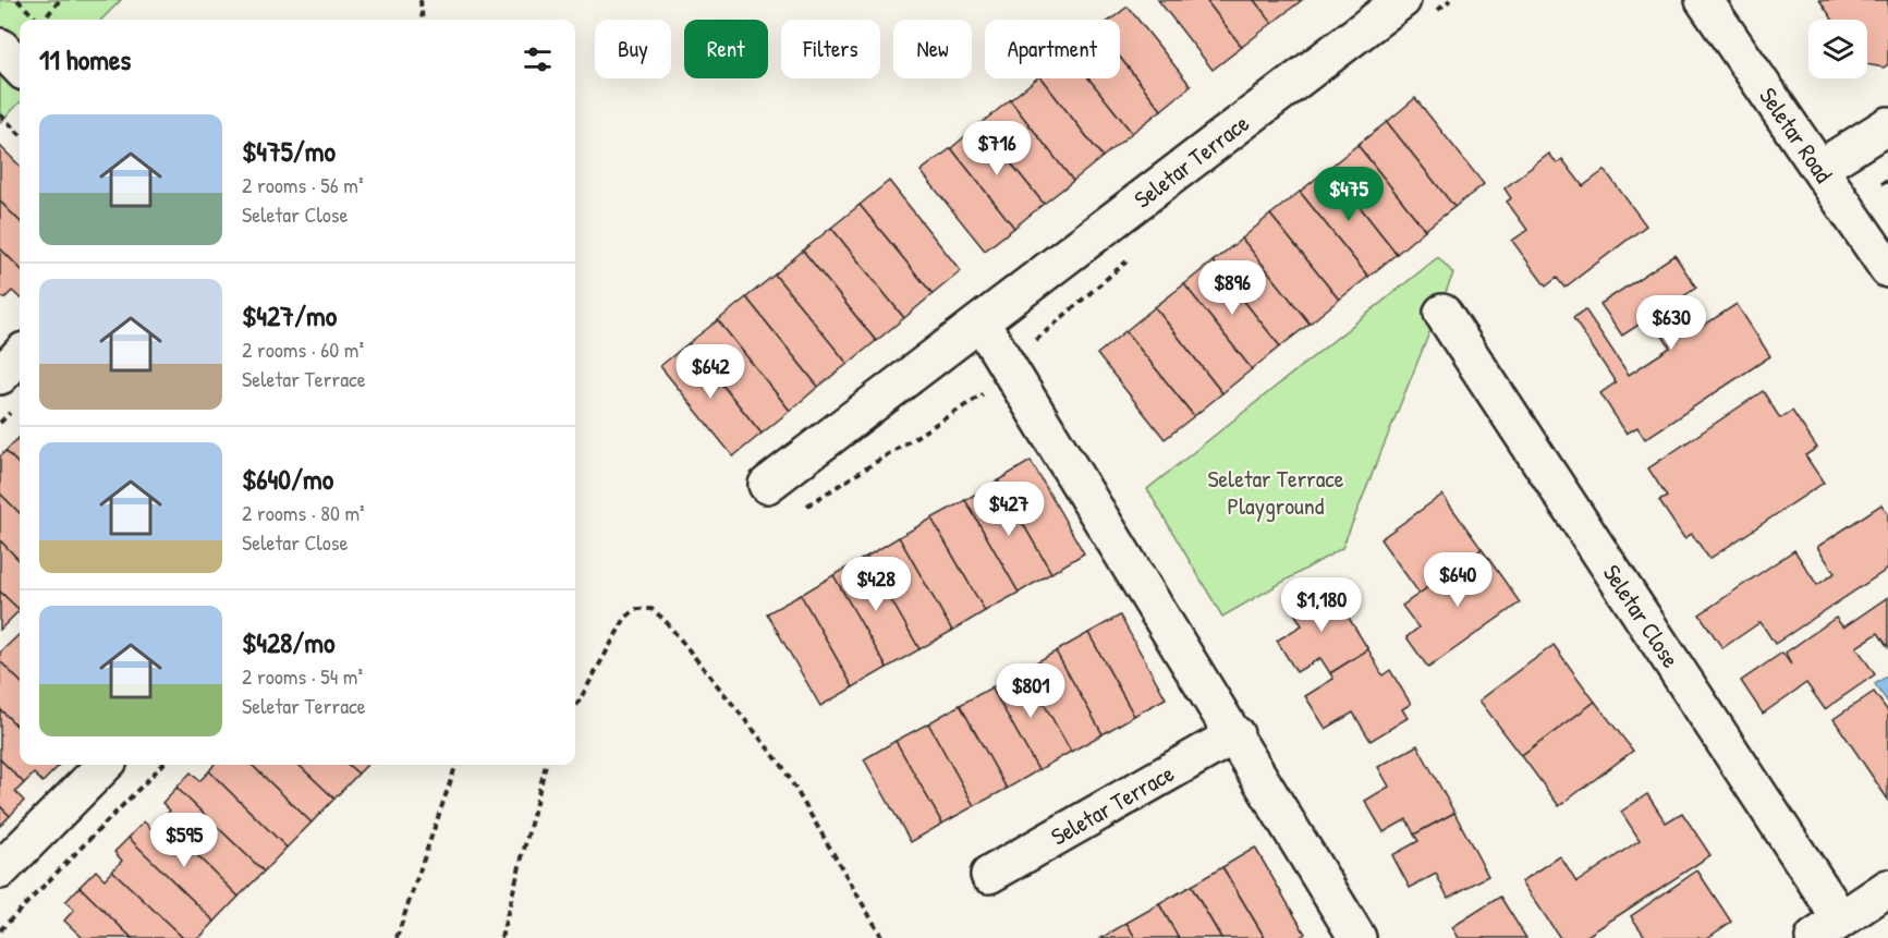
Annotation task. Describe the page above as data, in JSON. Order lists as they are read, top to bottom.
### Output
{
  "streets": {
    "street": ["Seletar Road", "Seletar Terrace", "Seletar Close"]
  },
  "parks": ["Seletar Terrace Playground"],
  "page": {
    "chip": [
      "Buy",
      "Rent",
      "Filters",
      "New",
      "Apartment"
    ],
    "heading": "11 homes",
    "list": [
      {
        "name": "$475/mo",
        "note": "2 rooms · 56 m² · Seletar Close"
      },
      {
        "name": "$427/mo",
        "note": "2 rooms · 60 m² · Seletar Terrace"
      },
      {
        "name": "$640/mo",
        "note": "2 rooms · 80 m² · Seletar Close"
      },
      {
        "name": "$428/mo",
        "note": "2 rooms · 54 m² · Seletar Terrace"
      }
    ],
    "price": [
      "$716",
      "$475",
      "$896",
      "$630",
      "$642",
      "$427",
      "$640",
      "$428",
      "$1,180",
      "$801",
      "$595"
    ]
  }
}
